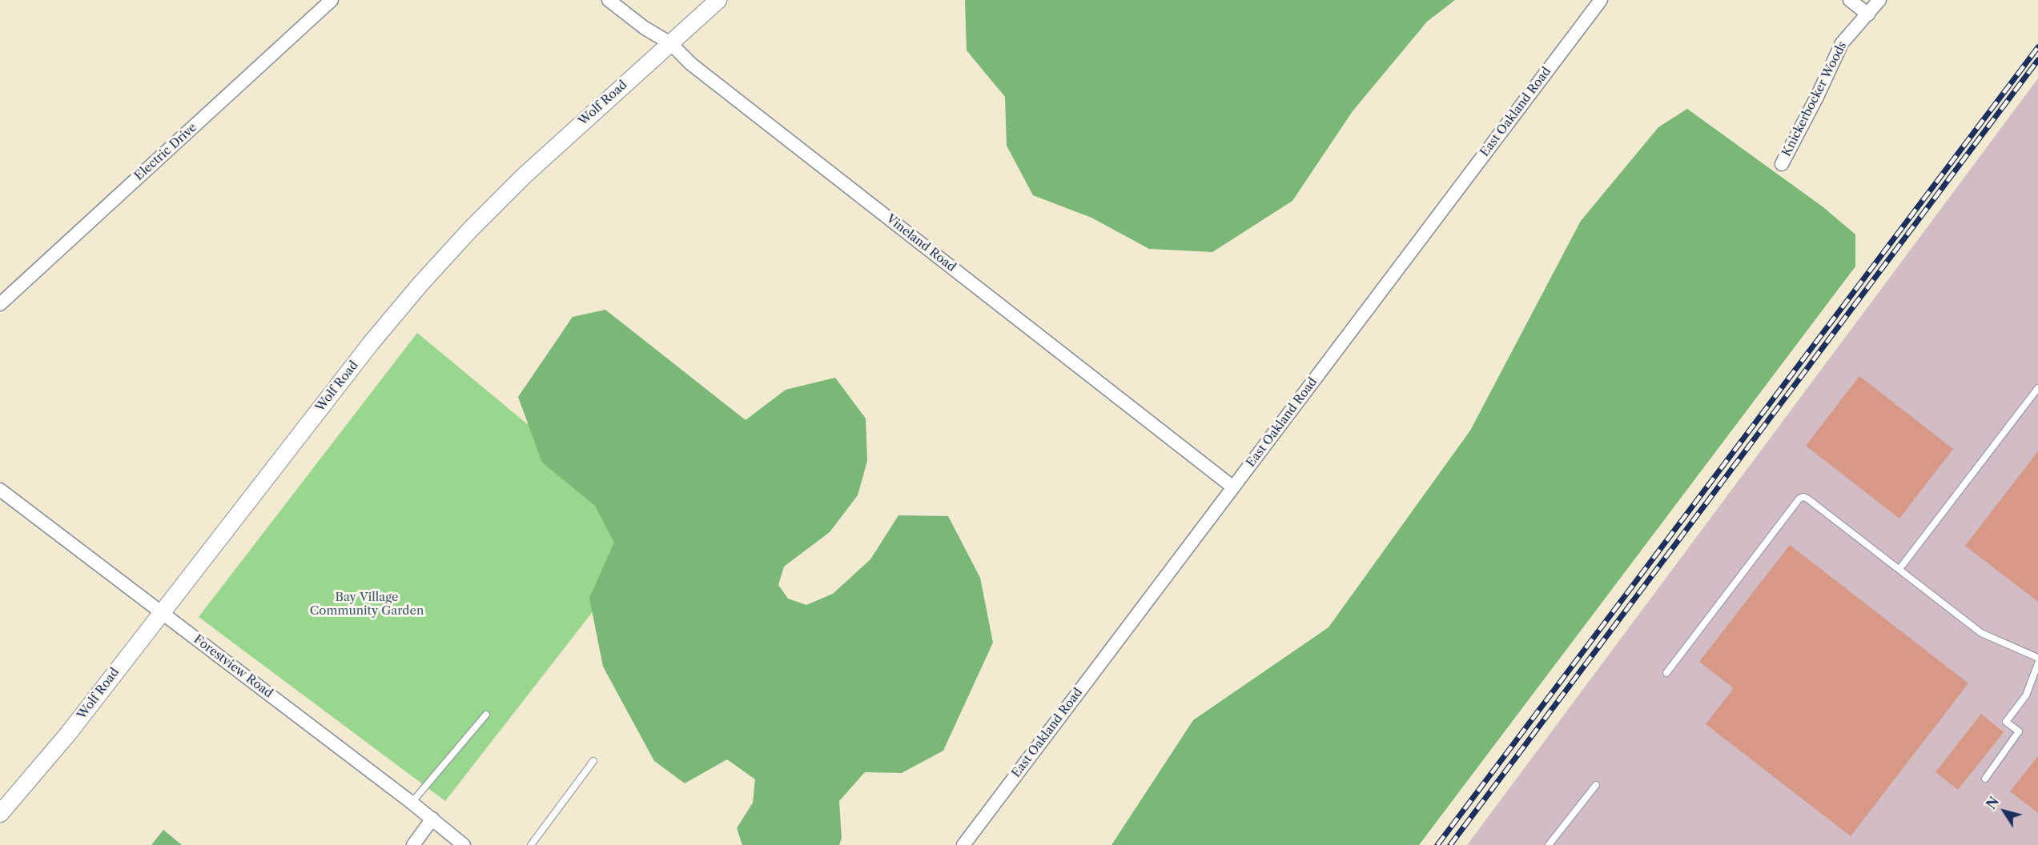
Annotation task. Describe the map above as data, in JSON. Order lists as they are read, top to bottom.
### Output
{
  "streets": {
    "street": [
      "Knickerbocker Woods",
      "Wolf Road",
      "East Oakland Road",
      "Electric Drive",
      "Vineland Road",
      "Forestview Road"
    ]
  },
  "crossings": [
    ["Wolf Road", "Vineland Road"],
    ["Wolf Road", "Forestview Road"],
    ["East Oakland Road", "Vineland Road"]
  ],
  "parks": ["Bay Village Community Garden"],
  "north": "top left"
}
